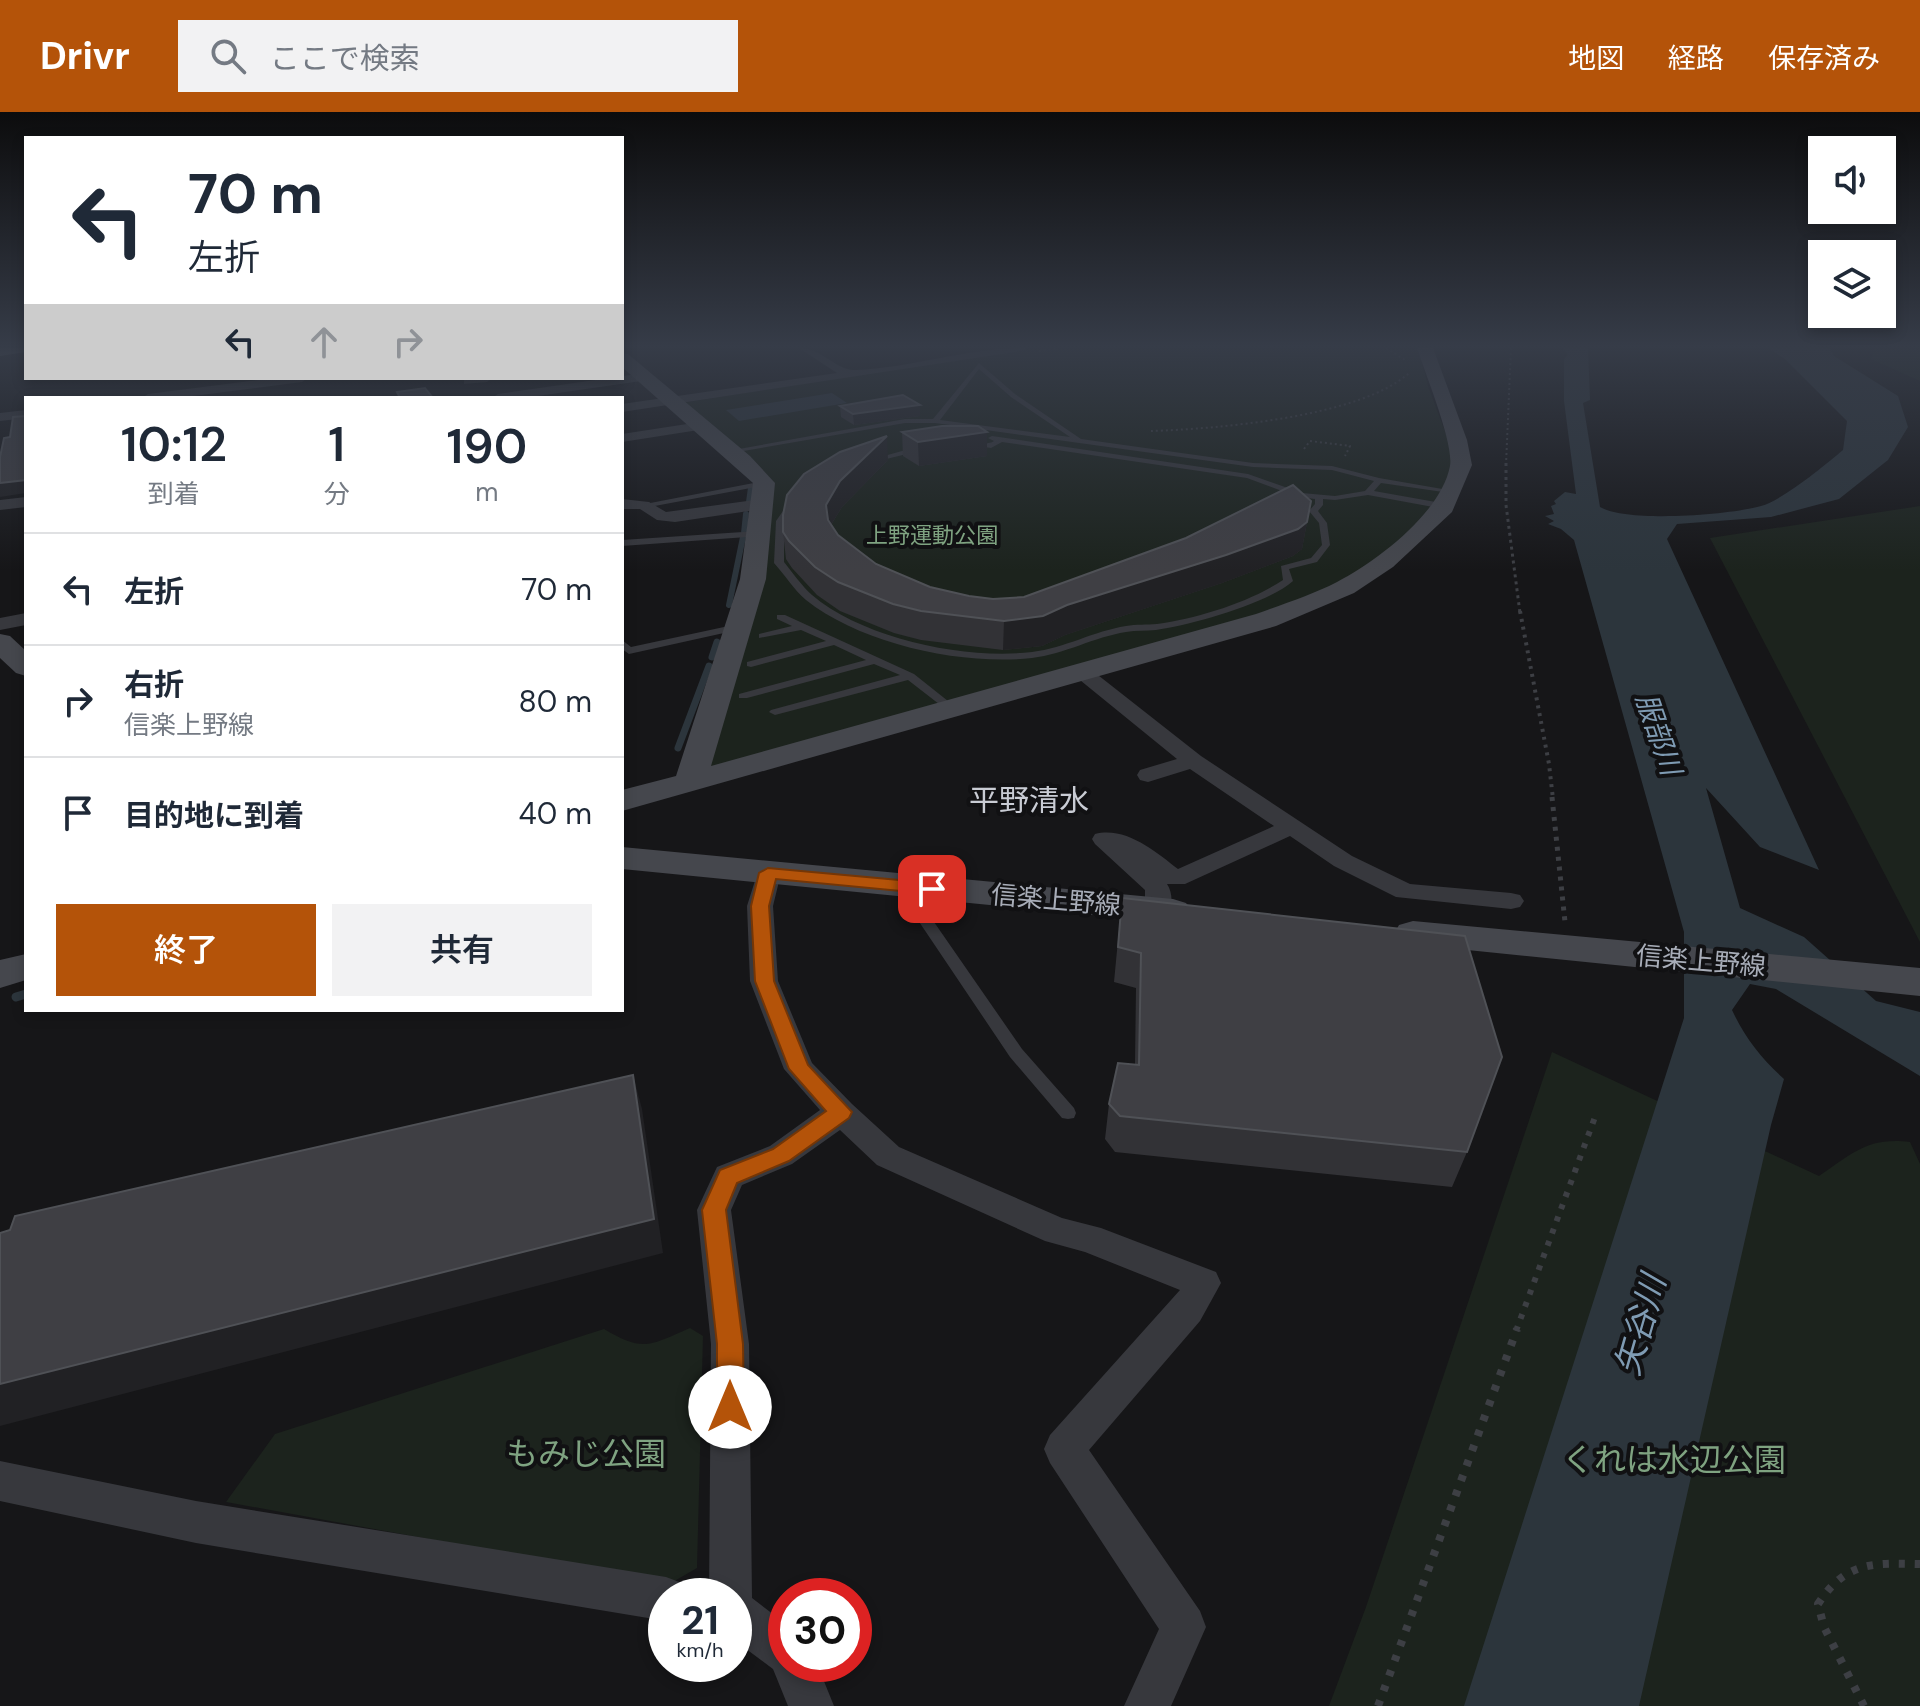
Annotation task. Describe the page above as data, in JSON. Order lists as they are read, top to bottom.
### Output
{
  "streets": {
    "street": ["信楽上野線"]
  },
  "districts": ["平野清水"],
  "water": ["服部川", "矢谷川"],
  "parks": ["上野運動公園", "もみじ公園", "くれは水辺公園"],
  "page": {
    "header": "Drivr",
    "search": "ここで検索",
    "nav": ["地図", "経路", "保存済み"],
    "turn": ["70 m", "左折"],
    "eta": [
      "10:12",
      "到着",
      "1",
      "分",
      "190",
      "m"
    ],
    "list": [
      {
        "name": "左折",
        "value": "70 m"
      },
      {
        "name": "右折",
        "note": "信楽上野線",
        "value": "80 m"
      },
      {
        "name": "目的地に到着",
        "value": "40 m"
      }
    ],
    "buttons": ["終了", "共有"],
    "speed": "21 km/h",
    "limit": "30"
  }
}
